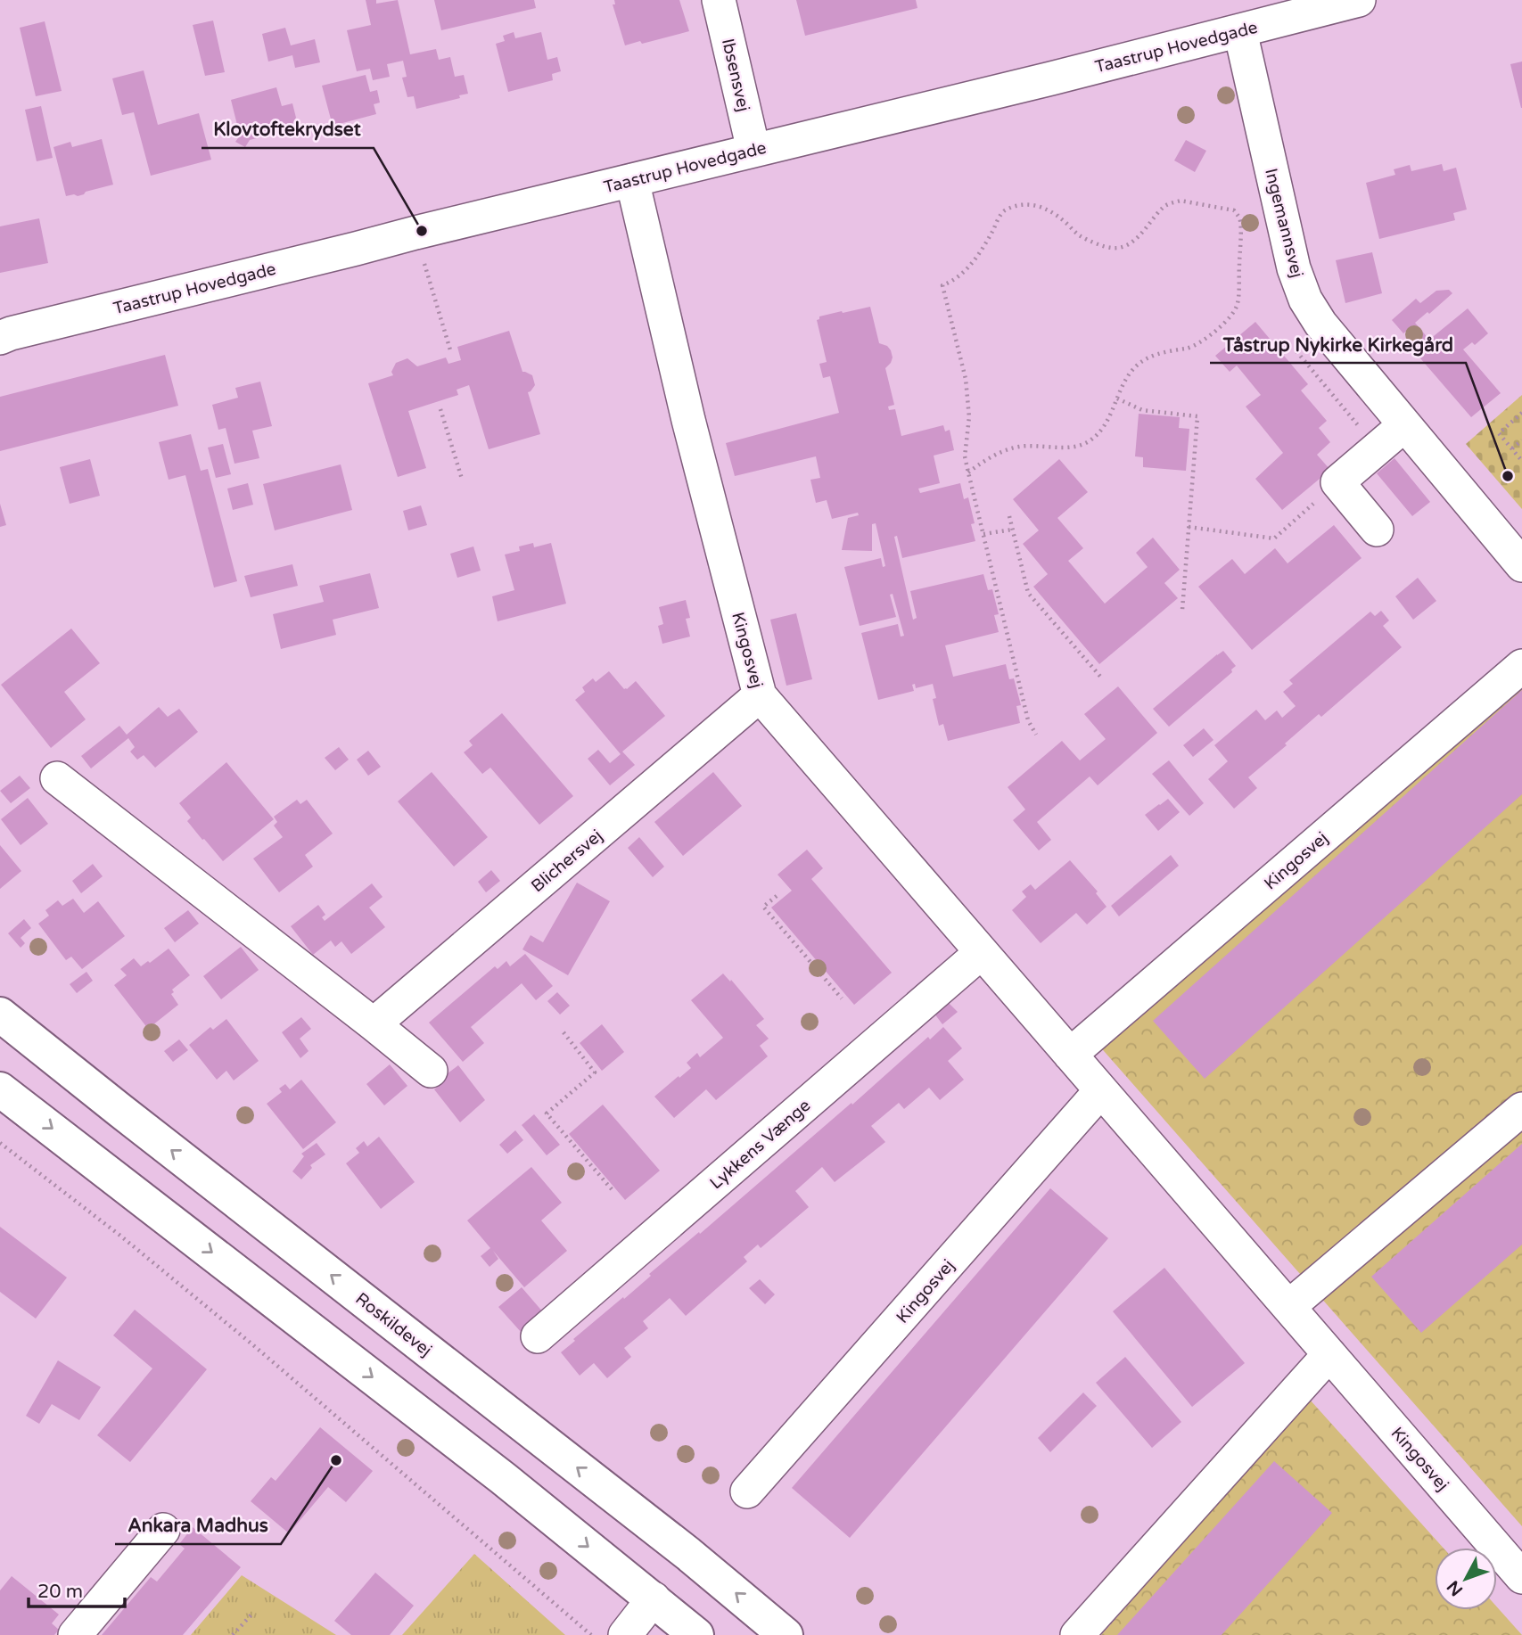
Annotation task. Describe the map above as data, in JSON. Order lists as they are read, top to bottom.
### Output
{
  "streets": {
    "main road": ["Roskildevej"],
    "street": [
      "Taastrup Hovedgade",
      "Ibsensvej",
      "Ingemannsvej",
      "Kingosvej",
      "Blichersvej",
      "Lykkens Vænge"
    ]
  },
  "crossings": [
    ["Taastrup Hovedgade", "Ibsensvej"],
    ["Taastrup Hovedgade", "Ingemannsvej"],
    ["Taastrup Hovedgade", "Kingosvej"],
    ["Kingosvej", "Blichersvej"],
    ["Kingosvej", "Lykkens Vænge"]
  ],
  "places": ["Klovtoftekrydset", "Tåstrup Nykirke Kirkegård", "Ankara Madhus"],
  "scale_bar": "20 m",
  "north": "bottom left"
}
